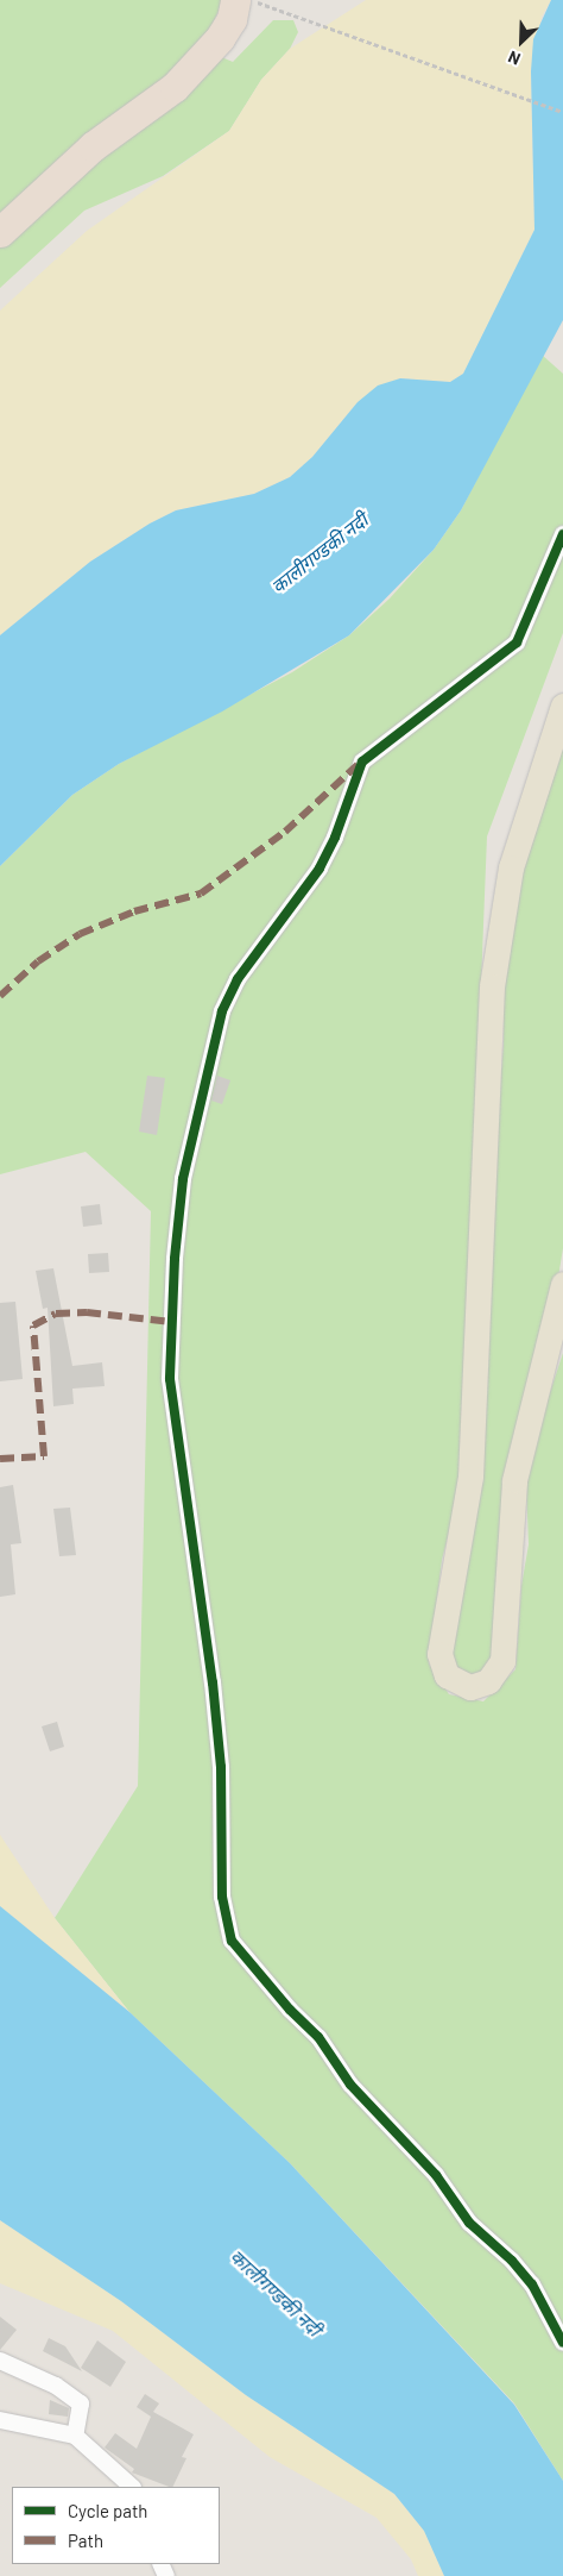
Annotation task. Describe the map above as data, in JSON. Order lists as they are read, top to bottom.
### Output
{
  "water": ["कालीगण्डकी नदी"],
  "legend": ["Cycle path", "Path"],
  "north": "bottom left"
}
